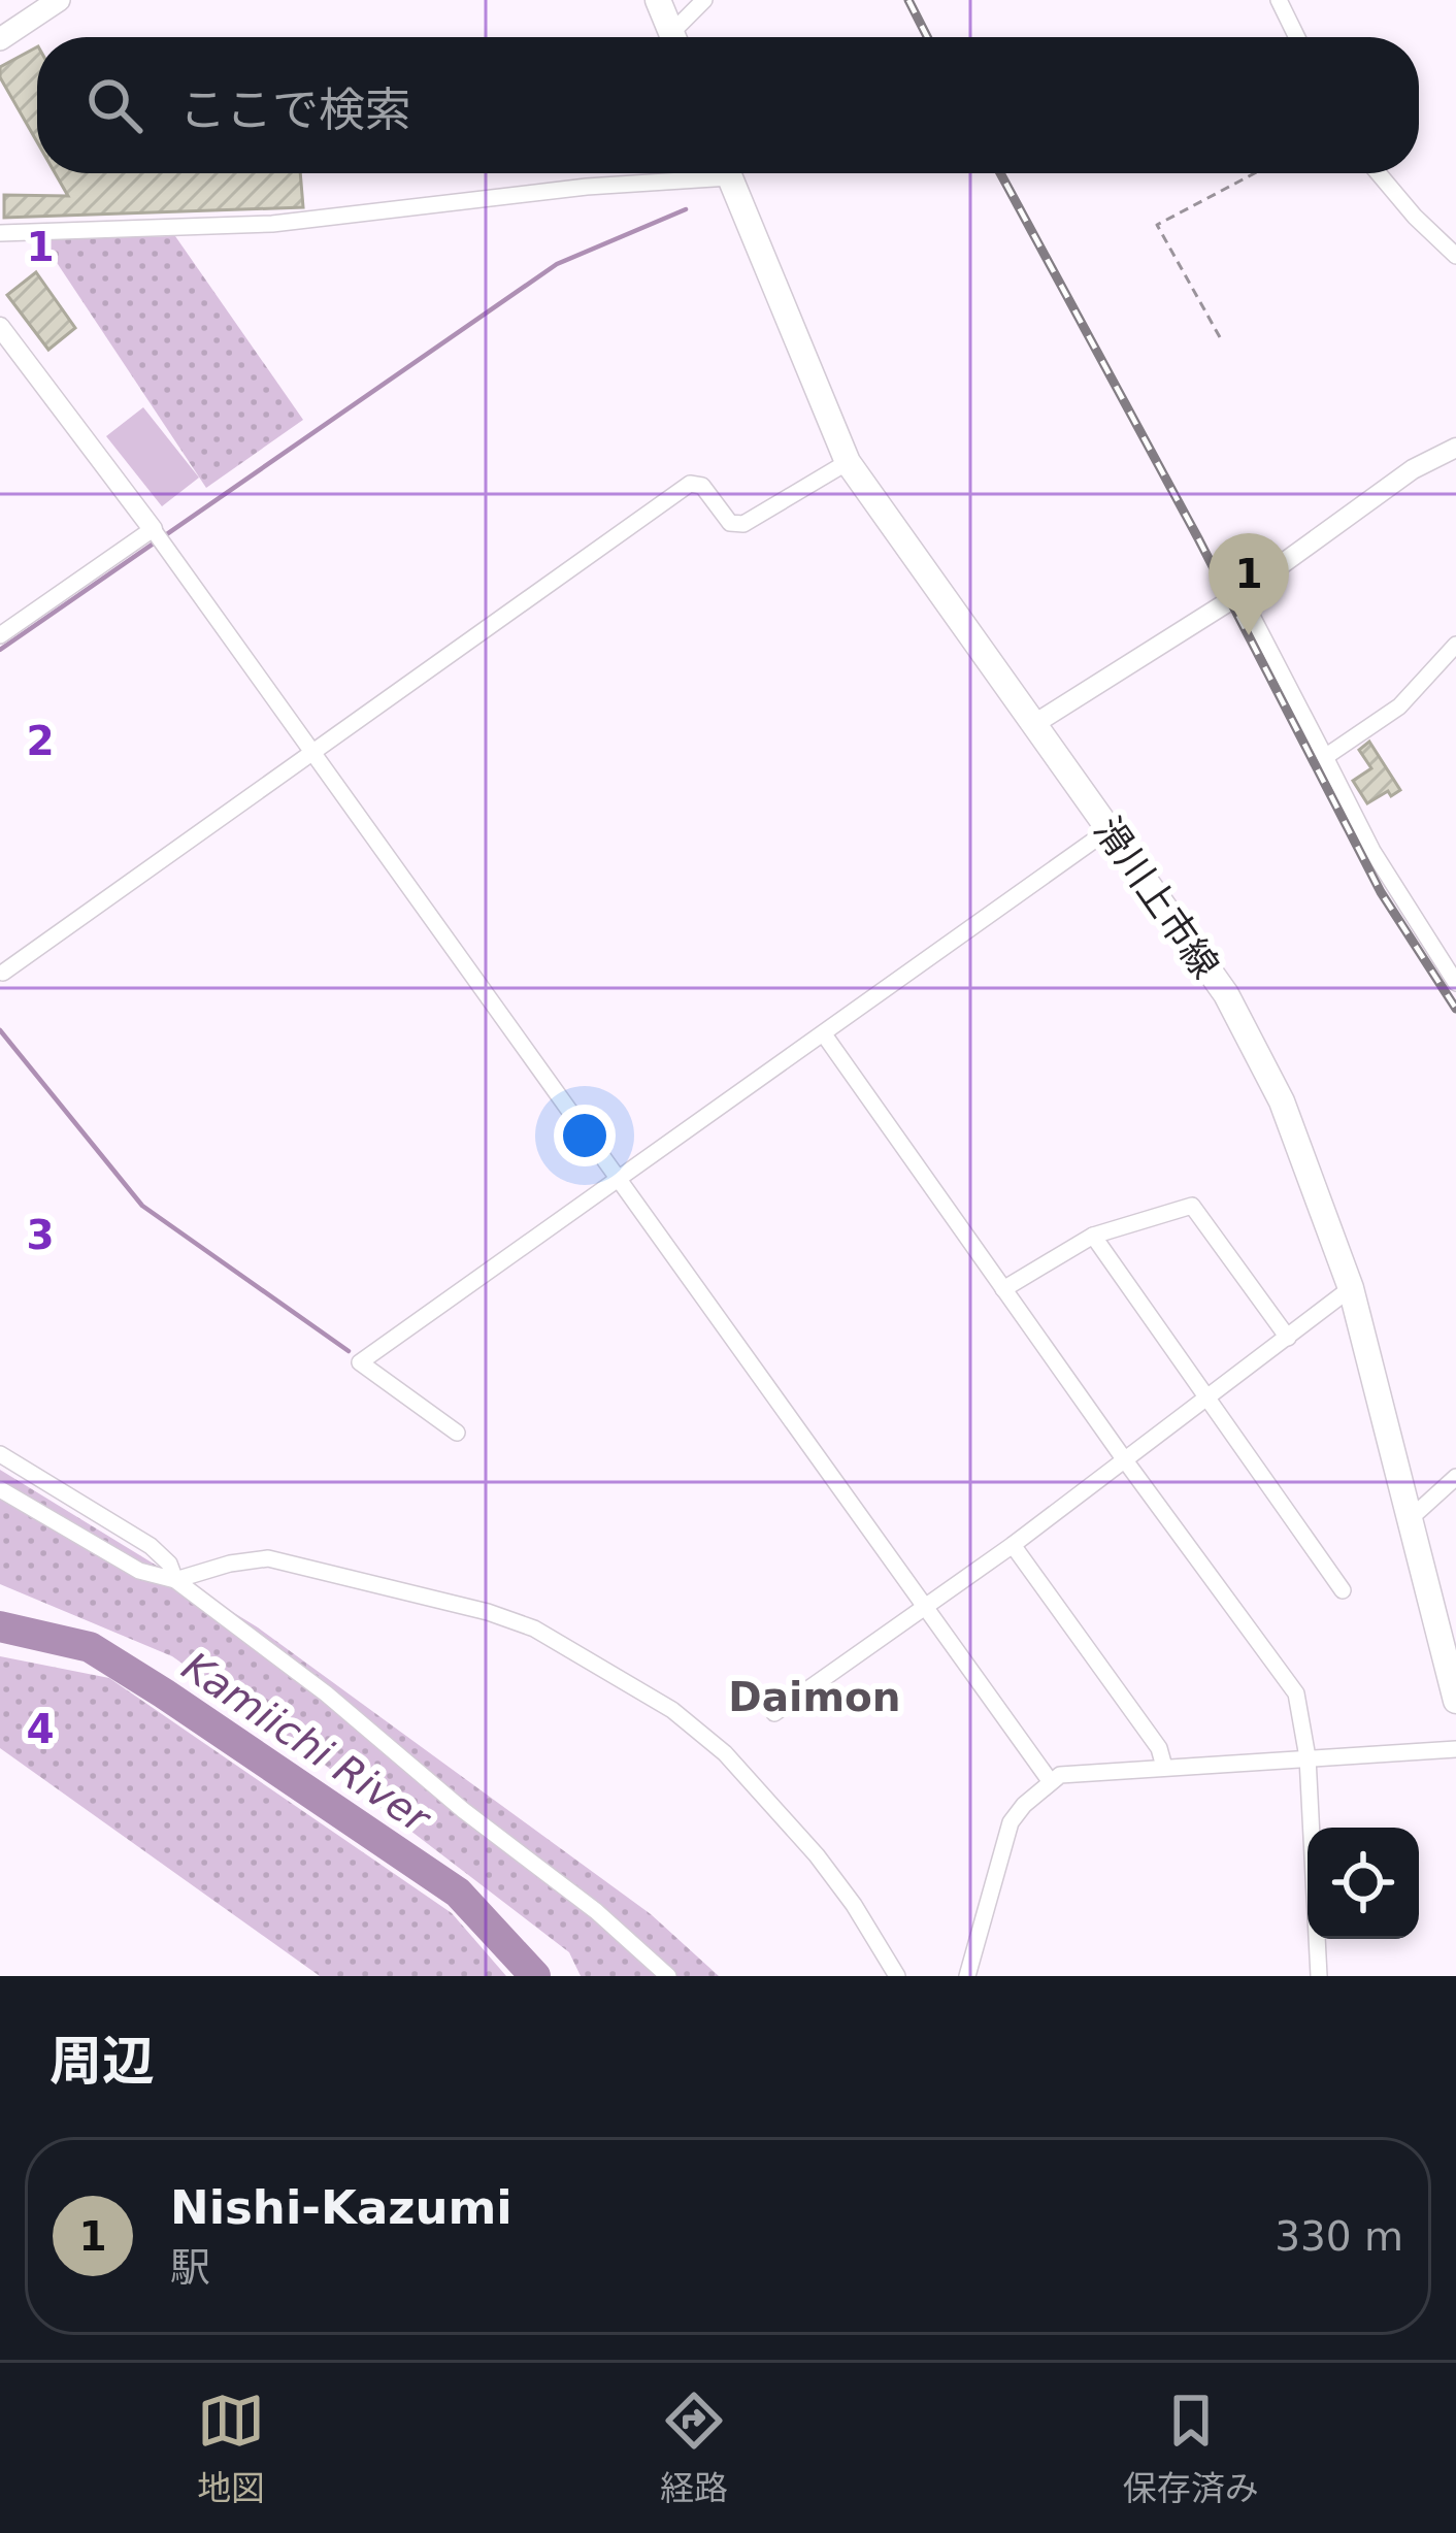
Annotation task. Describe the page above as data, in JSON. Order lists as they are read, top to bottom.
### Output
{
  "streets": {
    "main road": ["滑川上市線"]
  },
  "districts": ["Daimon"],
  "water": ["Kamiichi River"],
  "page": {
    "search": "ここで検索",
    "pins": "1",
    "heading": "周辺",
    "list": [
      {
        "mark": "1",
        "name": "Nishi-Kazumi",
        "note": "駅",
        "value": "330 m"
      }
    ],
    "nav": ["地図", "経路", "保存済み"]
  },
  "grid": {
    "rows": [
      "1",
      "2",
      "3",
      "4"
    ]
  }
}
